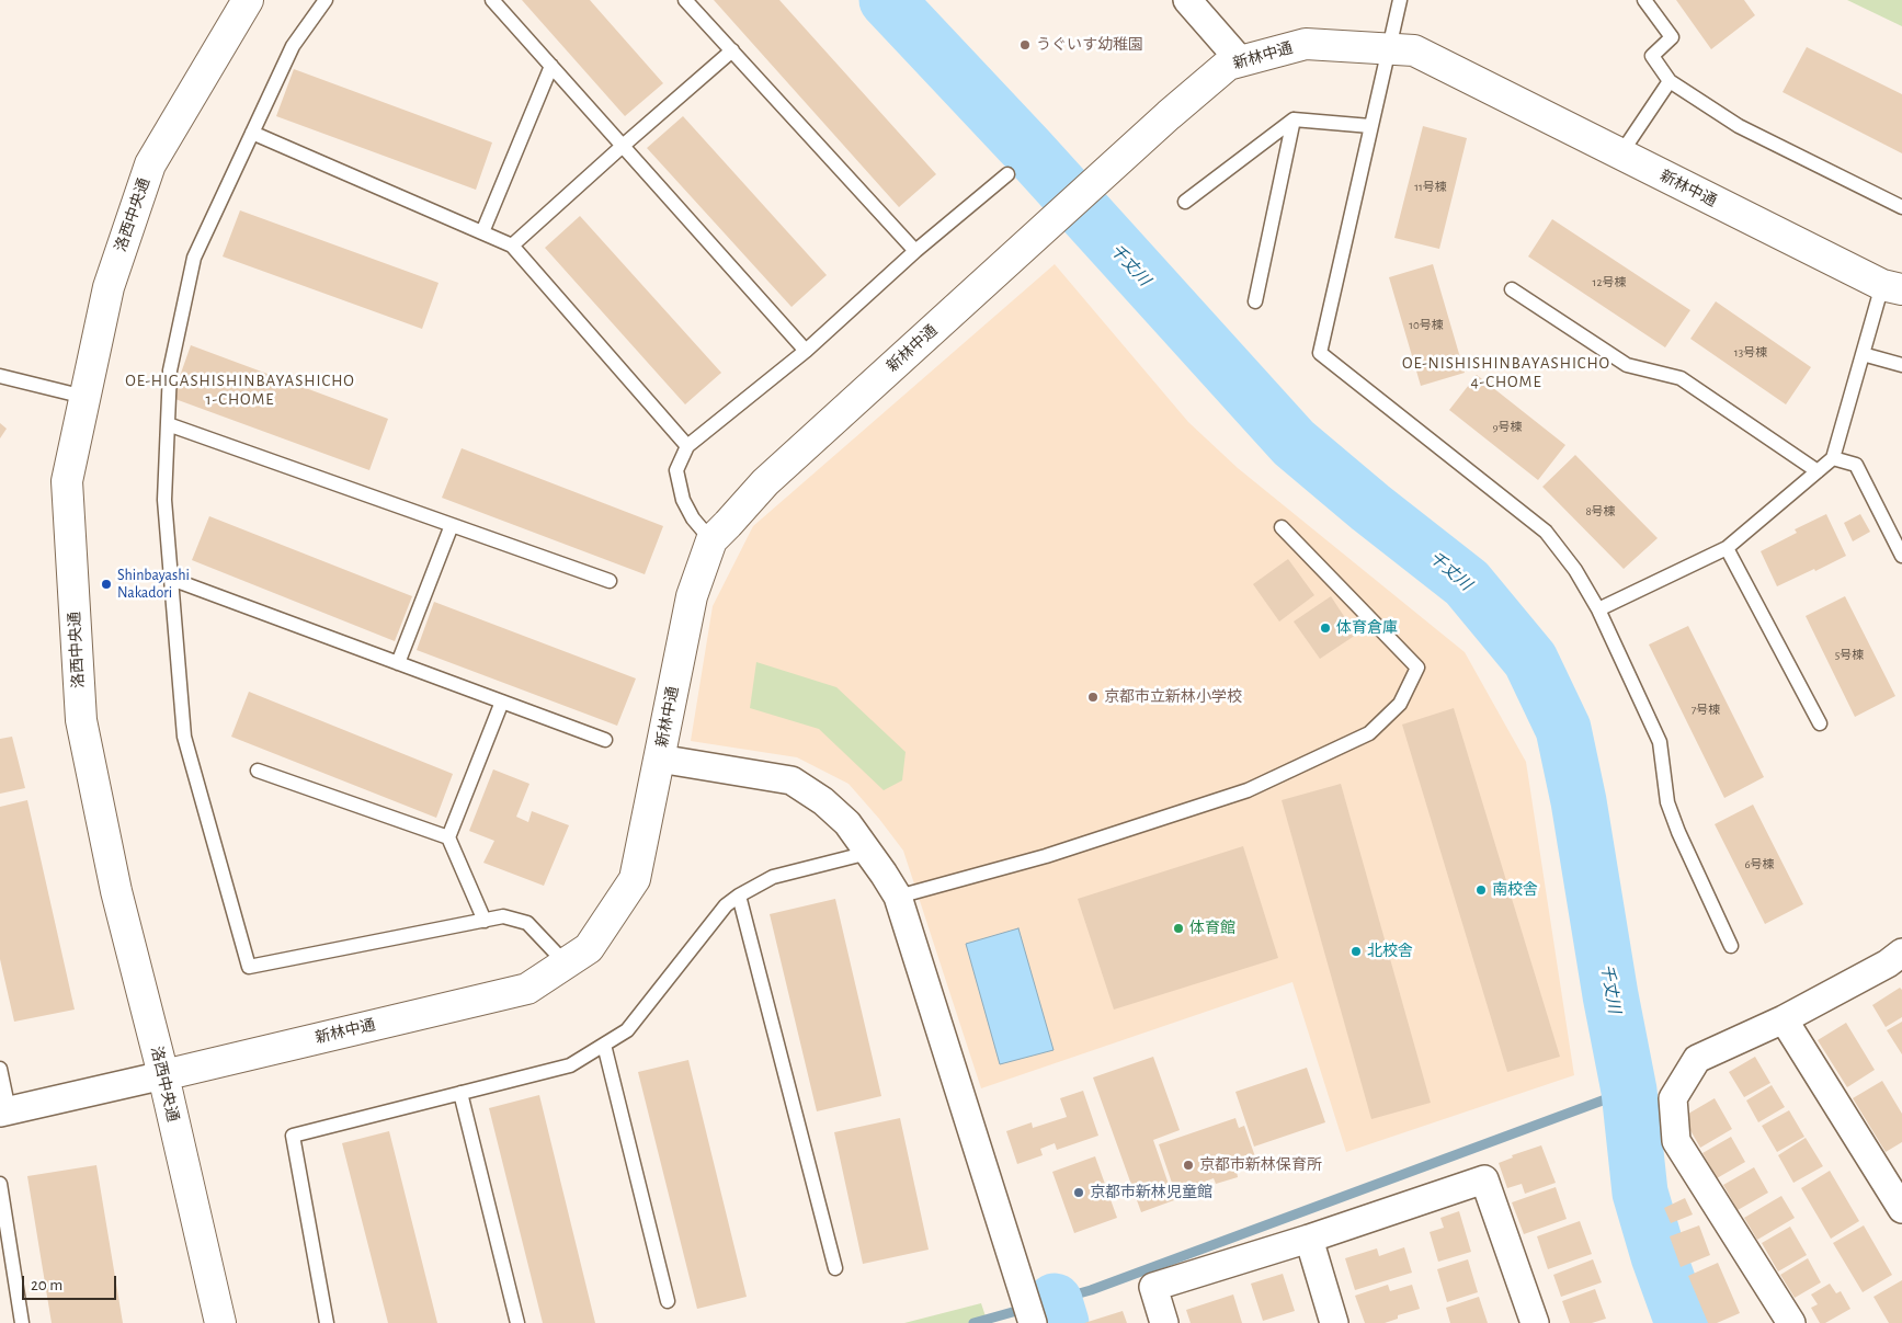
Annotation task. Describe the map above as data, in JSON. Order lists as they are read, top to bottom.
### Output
{
  "streets": {
    "street": ["新林中通", "洛西中央通"]
  },
  "crossings": [
    ["新林中通", "洛西中央通"]
  ],
  "districts": ["OE-NISHISHINBAYASHICHO 4-CHOME", "OE-HIGASHISHINBAYASHICHO 1-CHOME"],
  "water": ["千丈川"],
  "places": [
    "うぐいす幼稚園",
    "Shinbayashi Nakadori",
    "体育倉庫",
    "京都市立新林小学校",
    "南校舎",
    "体育館",
    "北校舎",
    "京都市新林保育所",
    "京都市新林児童館"
  ],
  "house_numbers": [
    "11号棟",
    "12号棟",
    "10号棟",
    "13号棟",
    "9号棟",
    "8号棟",
    "5号棟",
    "7号棟",
    "6号棟"
  ],
  "scale_bar": "20 m"
}
